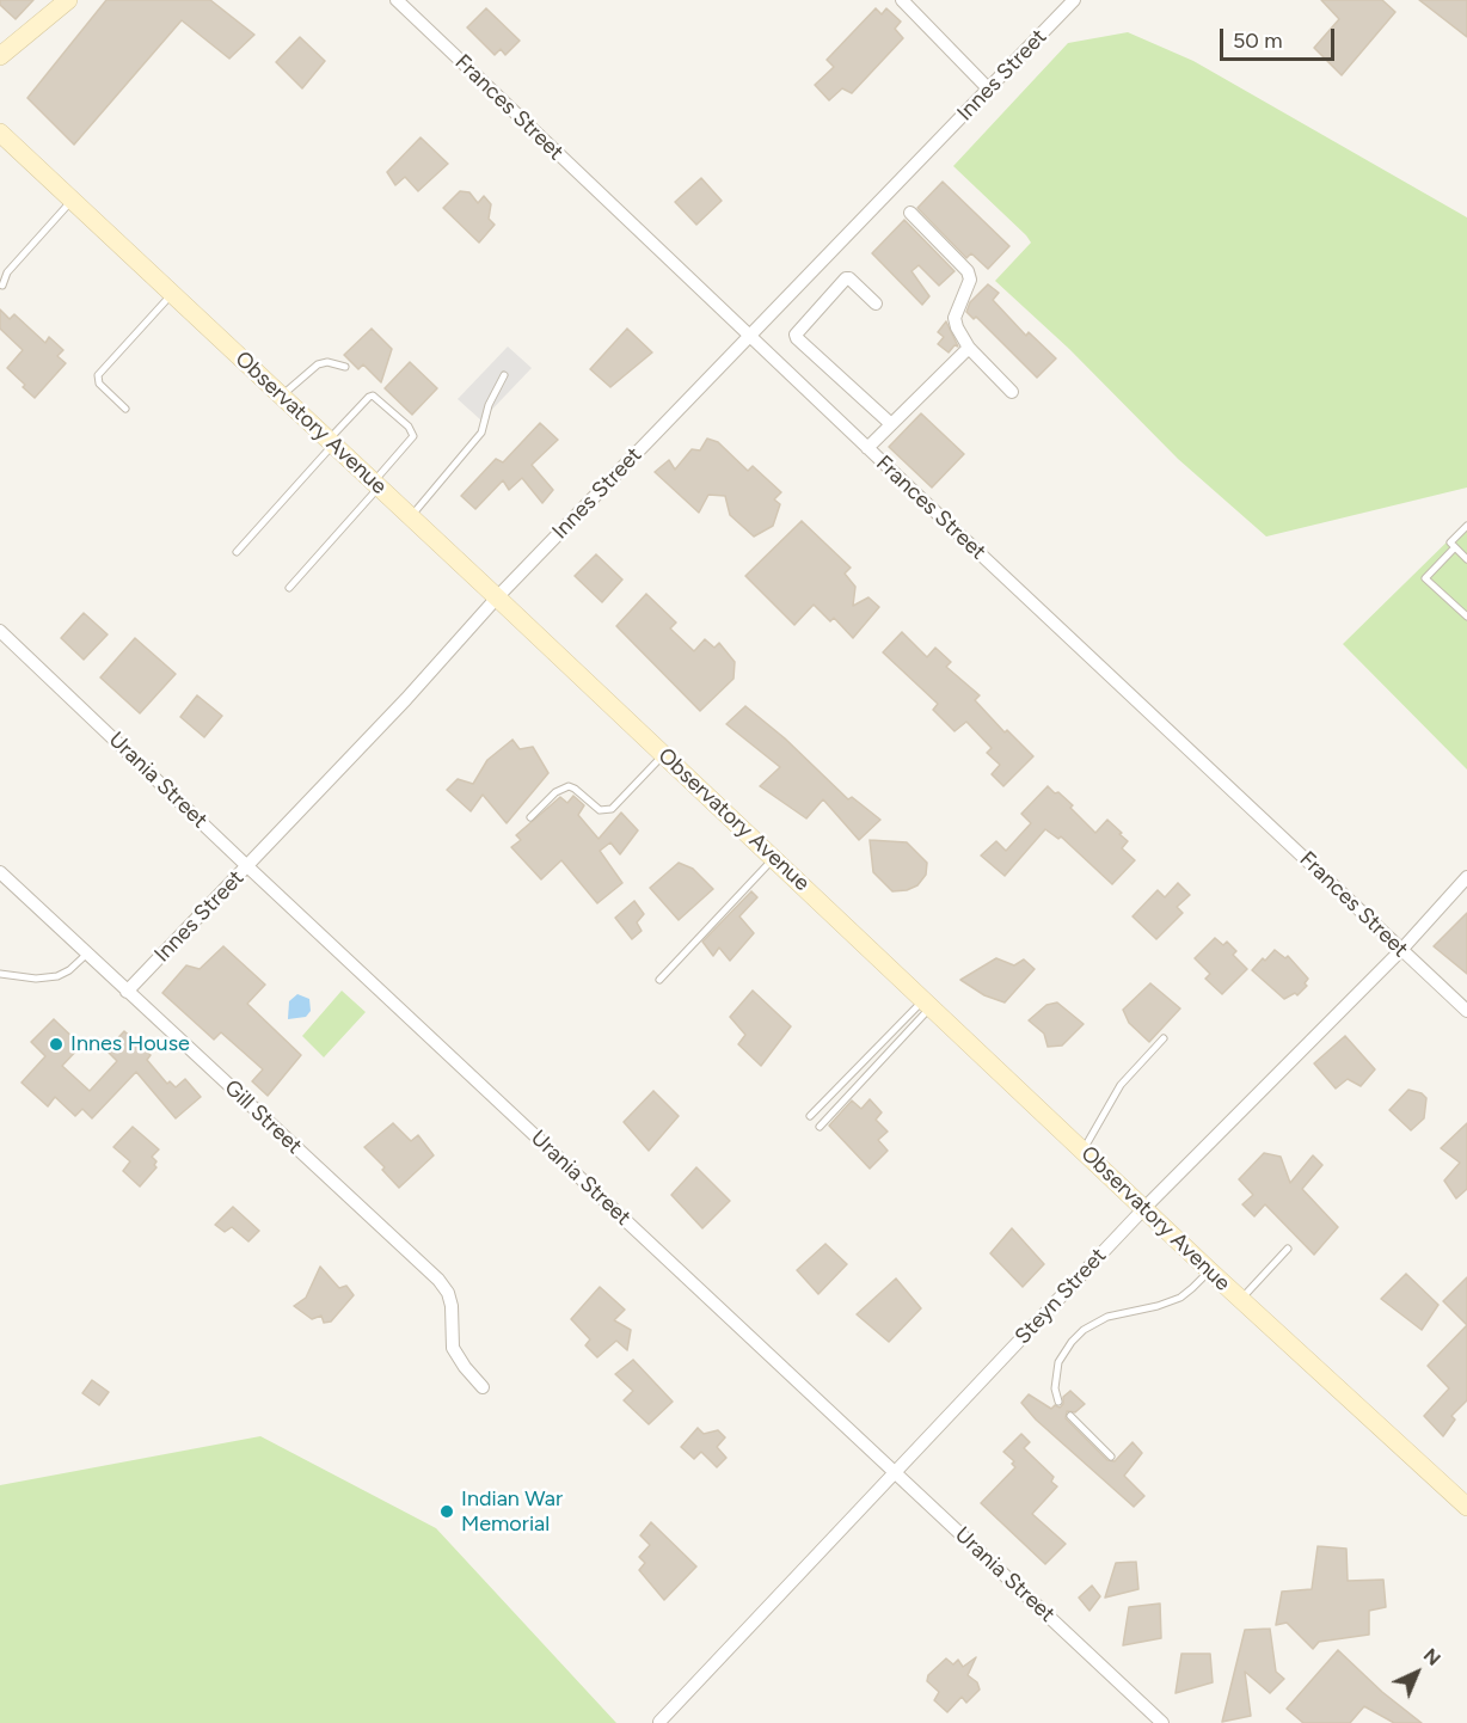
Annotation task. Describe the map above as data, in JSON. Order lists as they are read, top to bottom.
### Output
{
  "streets": {
    "main road": ["Observatory Avenue"],
    "street": [
      "Innes Street",
      "Frances Street",
      "Urania Street",
      "Gill Street",
      "Steyn Street"
    ]
  },
  "crossings": [
    ["Innes Street", "Frances Street"],
    ["Innes Street", "Observatory Avenue"],
    ["Innes Street", "Urania Street"],
    ["Innes Street", "Gill Street"],
    ["Frances Street", "Steyn Street"],
    ["Observatory Avenue", "Steyn Street"],
    ["Urania Street", "Steyn Street"]
  ],
  "places": ["Innes House", "Indian War Memorial"],
  "scale_bar": "50 m",
  "north": "top right"
}
